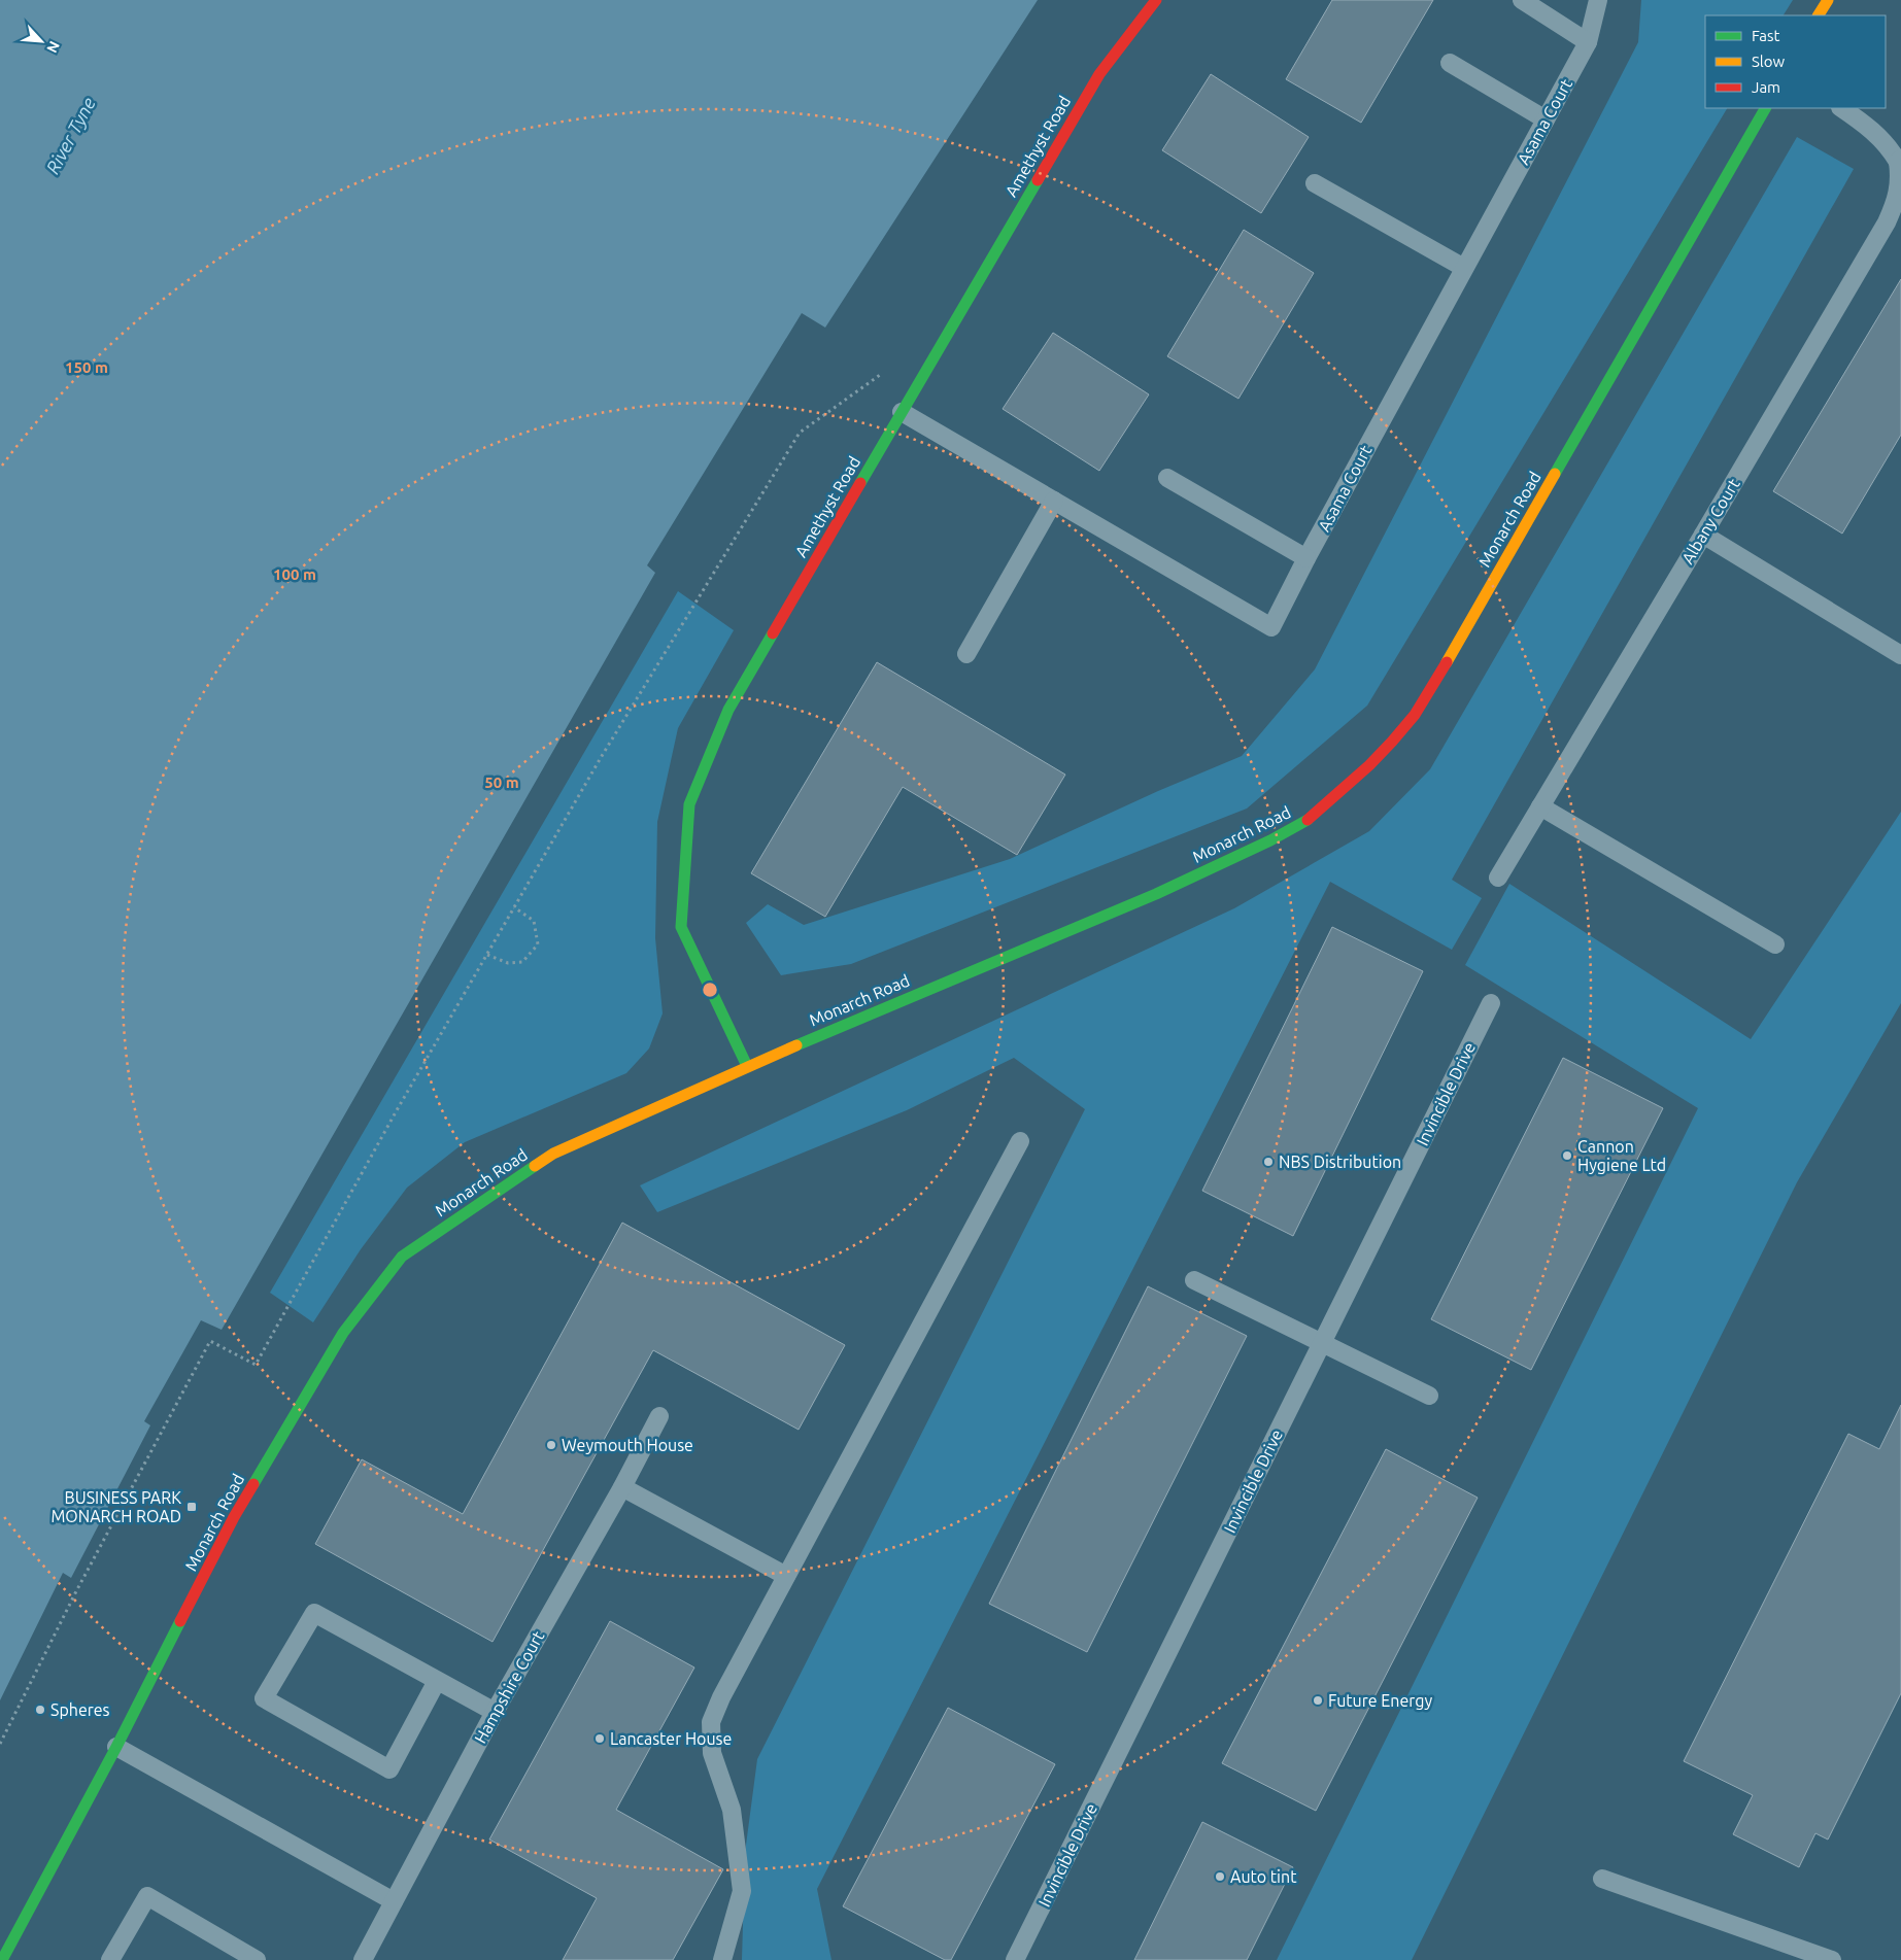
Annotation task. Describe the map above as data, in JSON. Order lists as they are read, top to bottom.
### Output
{
  "streets": {
    "street": ["Amethyst Road", "Monarch Road"],
    "lane": [
      "Asama Court",
      "Albany Court",
      "Invincible Drive",
      "Hampshire Court"
    ]
  },
  "crossings": [
    ["Asama Court", "Amethyst Road"],
    ["Amethyst Road", "Monarch Road"]
  ],
  "water": ["River Tyne"],
  "places": {
    "other": [
      "Cannon Hygiene Ltd",
      "NBS Distribution",
      "Weymouth House",
      "Future Energy",
      "Spheres",
      "Lancaster House",
      "Auto tint"
    ],
    "transit": ["BUSINESS PARK MONARCH ROAD"]
  },
  "legend": ["Fast", "Slow", "Jam"],
  "north": "bottom right",
  "rings": ["150 m", "100 m", "50 m"]
}
